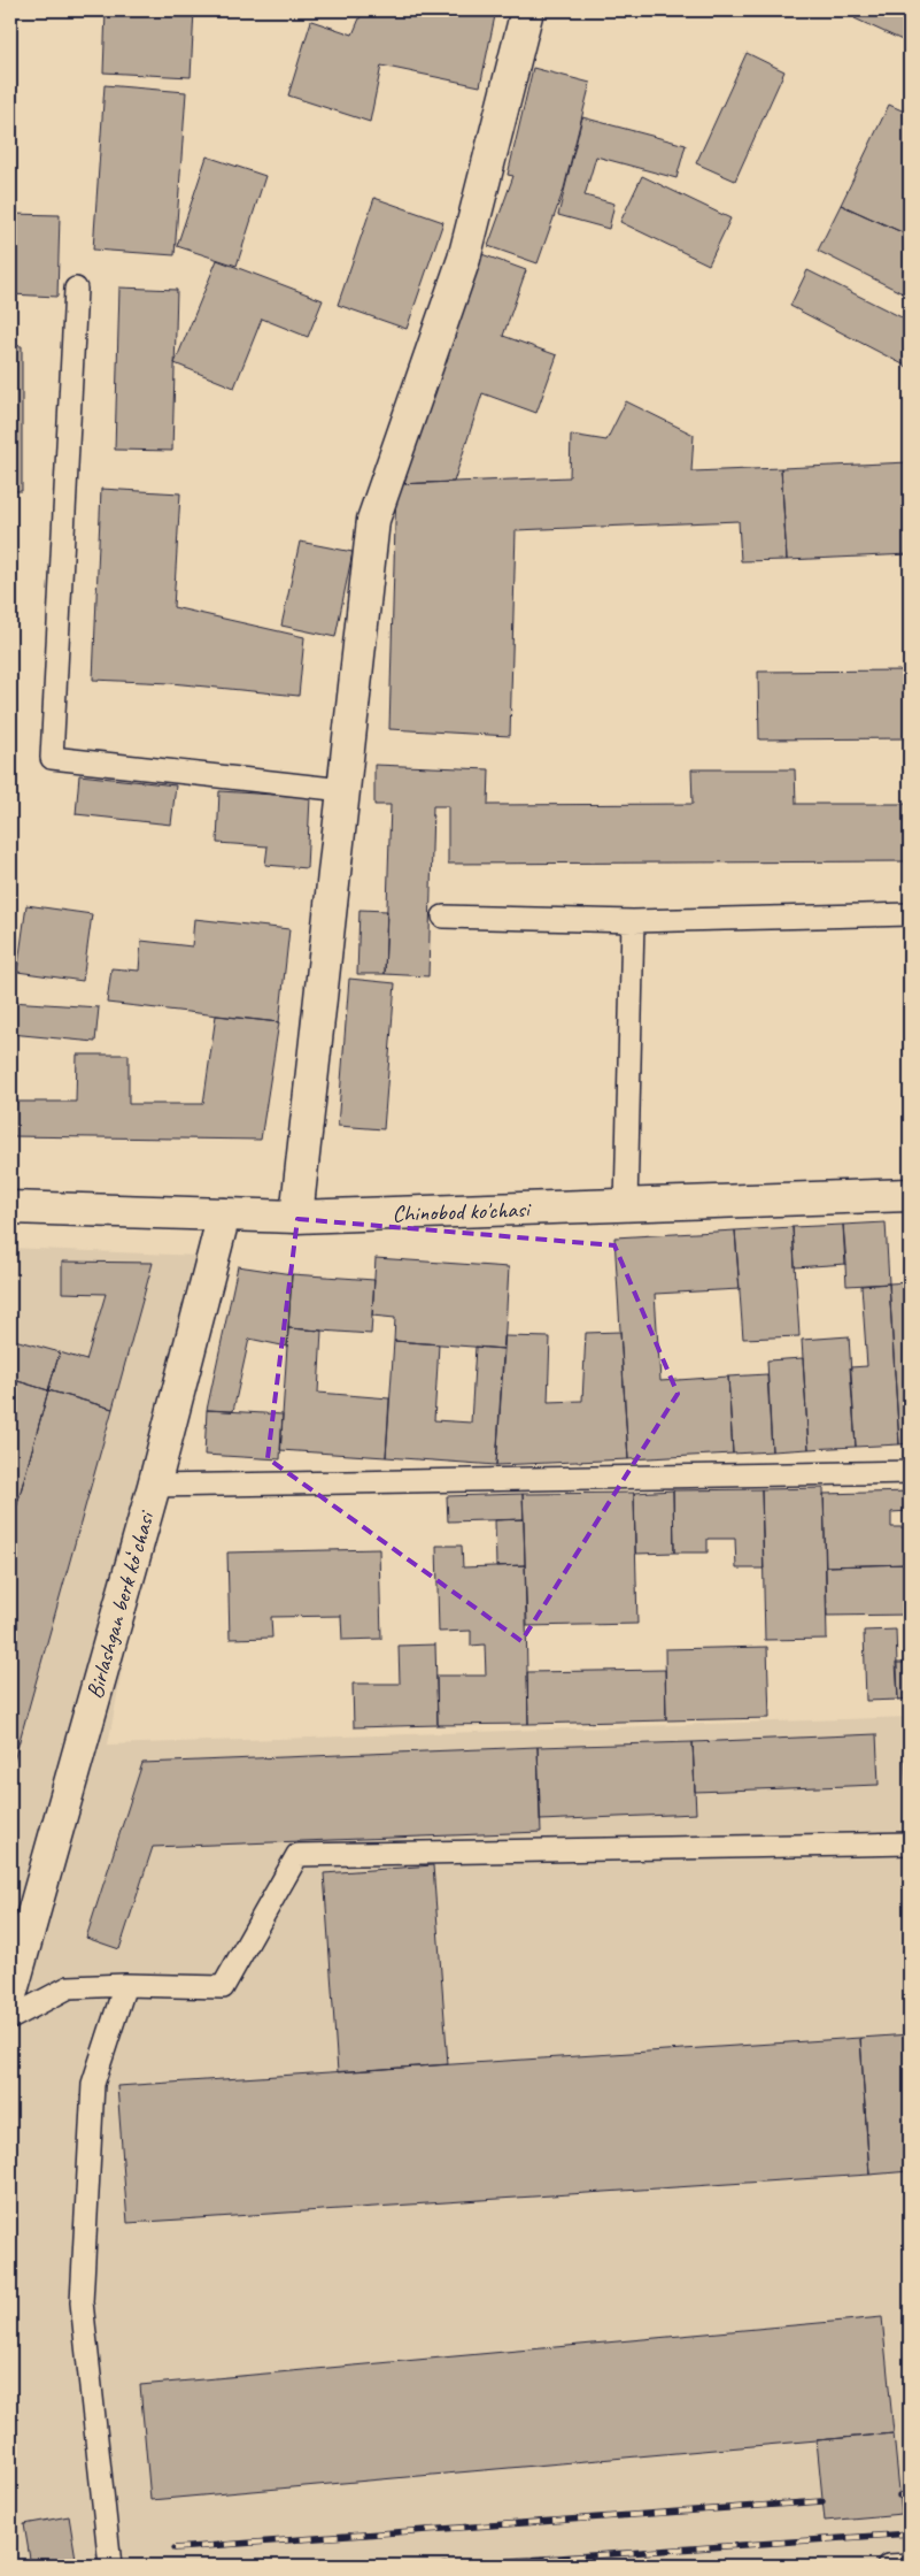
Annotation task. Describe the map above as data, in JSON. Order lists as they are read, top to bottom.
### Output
{
  "streets": {
    "street": ["Chinobod ko'chasi", "Birlashgan berk koʻchasi"]
  },
  "crossings": [
    ["Chinobod ko'chasi", "Birlashgan berk koʻchasi"]
  ]
}
